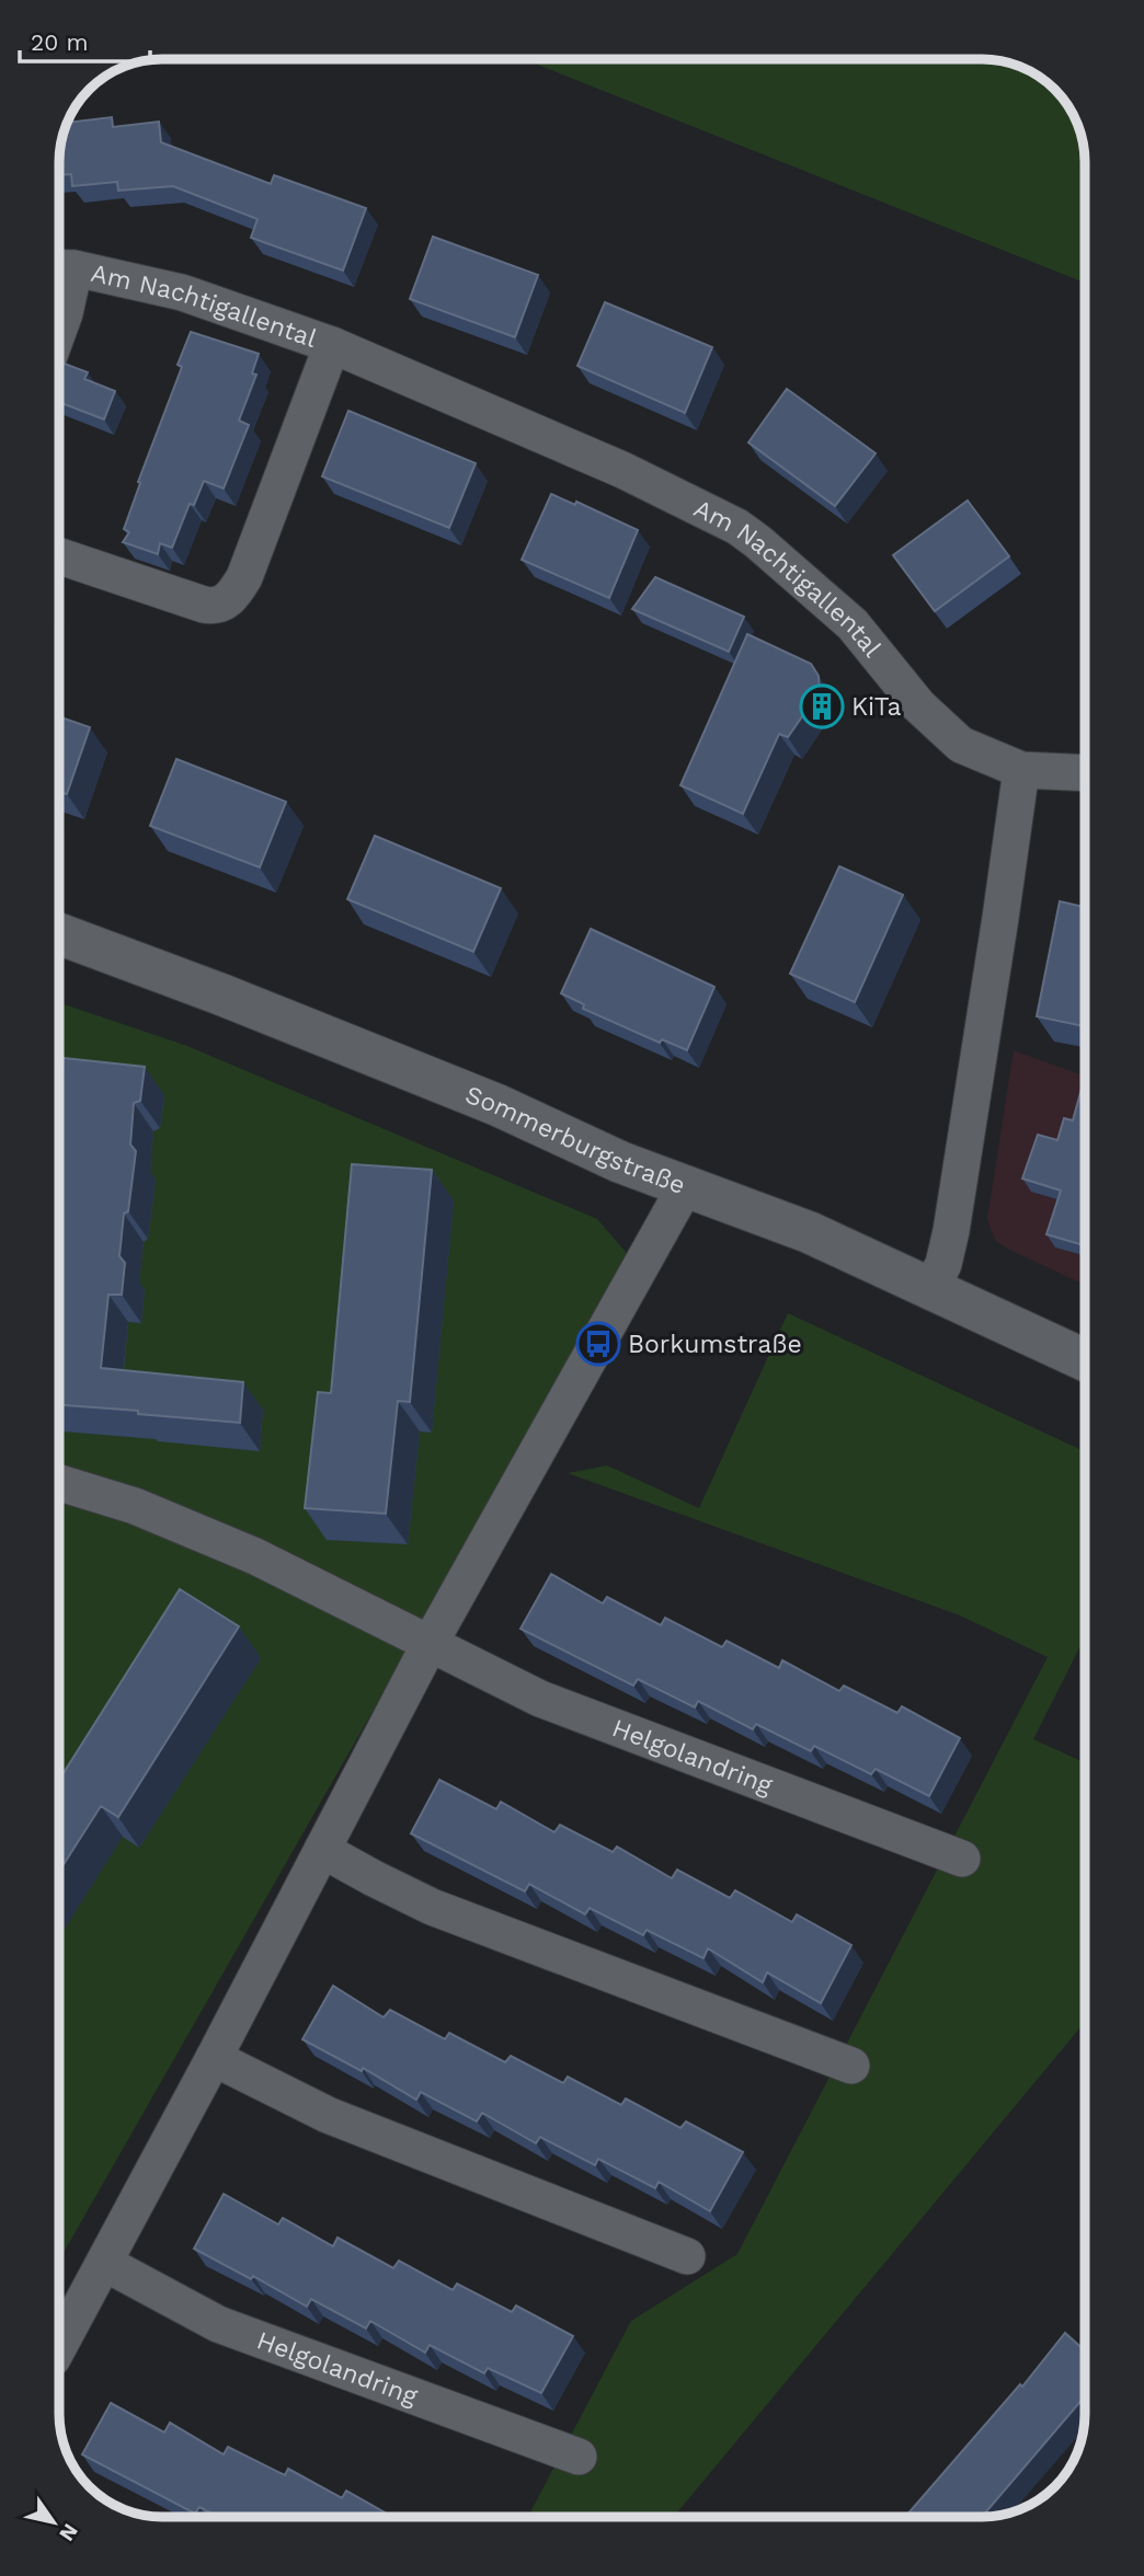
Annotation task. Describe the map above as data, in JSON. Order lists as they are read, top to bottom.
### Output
{
  "streets": {
    "street": ["Am Nachtigallental", "Sommerburgstraße", "Helgolandring"]
  },
  "places": {
    "building": ["KiTa"],
    "bus stop": ["Borkumstraße"]
  },
  "scale_bar": "20 m",
  "north": "bottom right"
}
